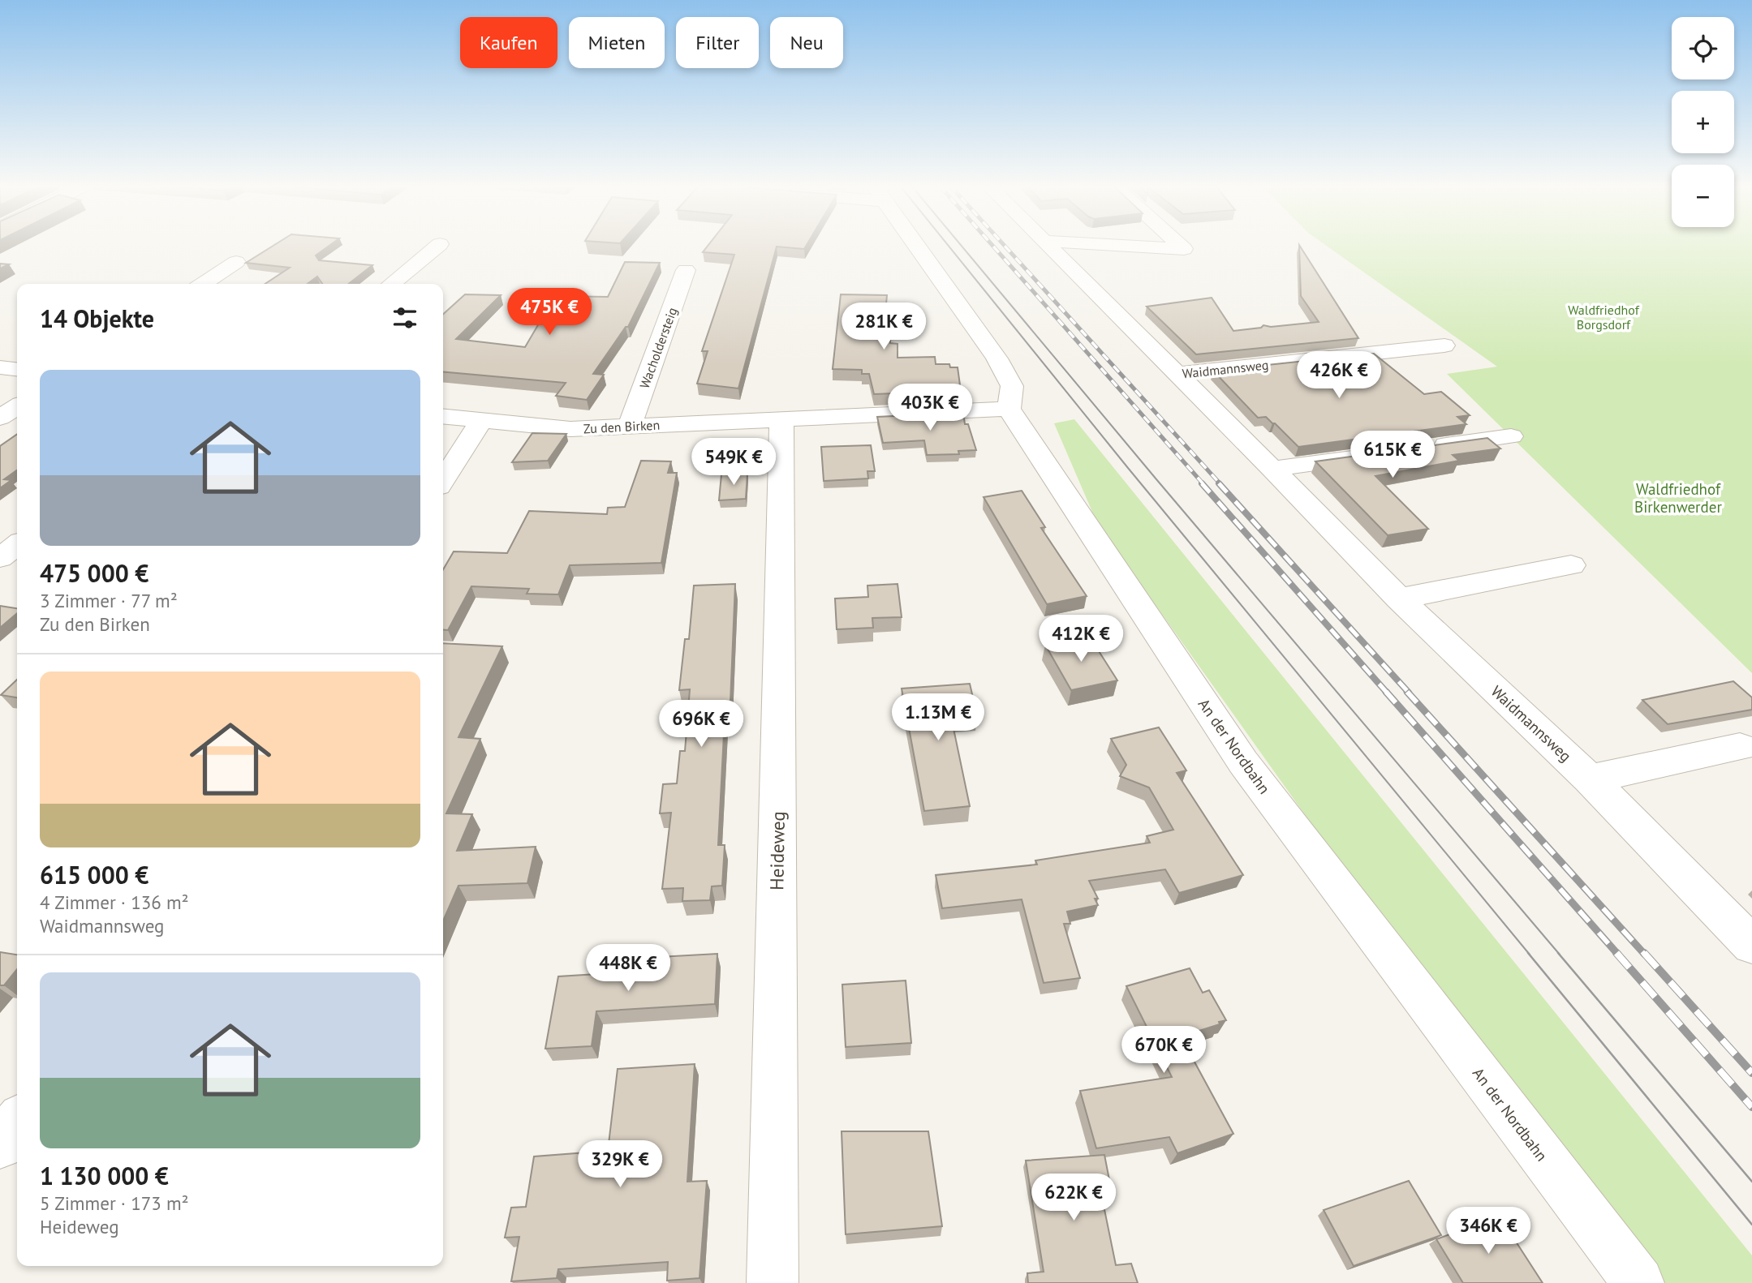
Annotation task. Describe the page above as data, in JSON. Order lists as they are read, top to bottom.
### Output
{
  "streets": {
    "street": [
      "Wacholdersteig",
      "Waidmannsweg",
      "Zu den Birken",
      "An der Nordbahn",
      "Heideweg"
    ]
  },
  "crossings": [
    ["Wacholdersteig", "Zu den Birken"],
    ["Zu den Birken", "An der Nordbahn"],
    ["Zu den Birken", "Heideweg"]
  ],
  "parks": ["Waldfriedhof Borgsdorf", "Waldfriedhof Birkenwerder"],
  "page": {
    "map_buttons": ["+", "−"],
    "chip": [
      "Kaufen",
      "Mieten",
      "Filter",
      "Neu"
    ],
    "heading": "14 Objekte",
    "price": [
      "475K €",
      "281K €",
      "426K €",
      "403K €",
      "615K €",
      "549K €",
      "412K €",
      "1.13M €",
      "696K €",
      "448K €",
      "670K €",
      "329K €",
      "622K €",
      "346K €"
    ],
    "list": [
      {
        "name": "475 000 €",
        "note": "3 Zimmer · 77 m² · Zu den Birken"
      },
      {
        "name": "615 000 €",
        "note": "4 Zimmer · 136 m² · Waidmannsweg"
      },
      {
        "name": "1 130 000 €",
        "note": "5 Zimmer · 173 m² · Heideweg"
      }
    ]
  }
}
